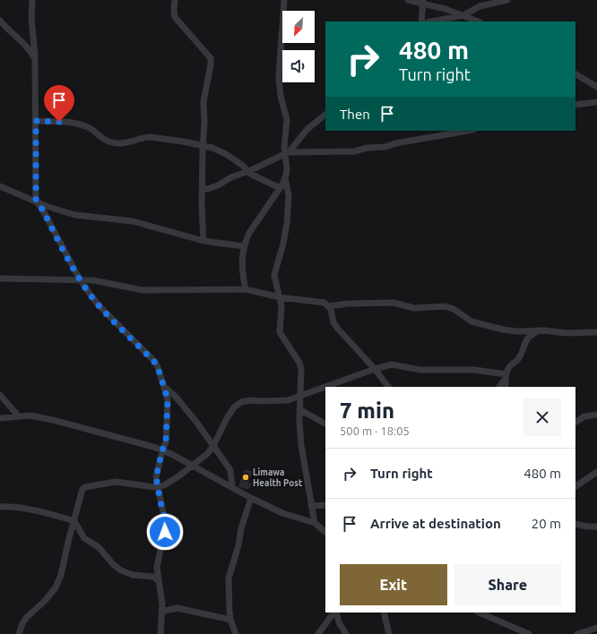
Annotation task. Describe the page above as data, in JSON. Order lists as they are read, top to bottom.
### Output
{
  "places": ["Limawa Health Post"],
  "north": "bottom left",
  "page": {
    "turn": ["480 m", "Turn right"],
    "then": "Then",
    "heading": ["7 min", "500 m · 18:05"],
    "list": [
      {
        "name": "Turn right",
        "value": "480 m"
      },
      {
        "name": "Arrive at destination",
        "value": "20 m"
      }
    ],
    "buttons": ["Exit", "Share"]
  }
}
